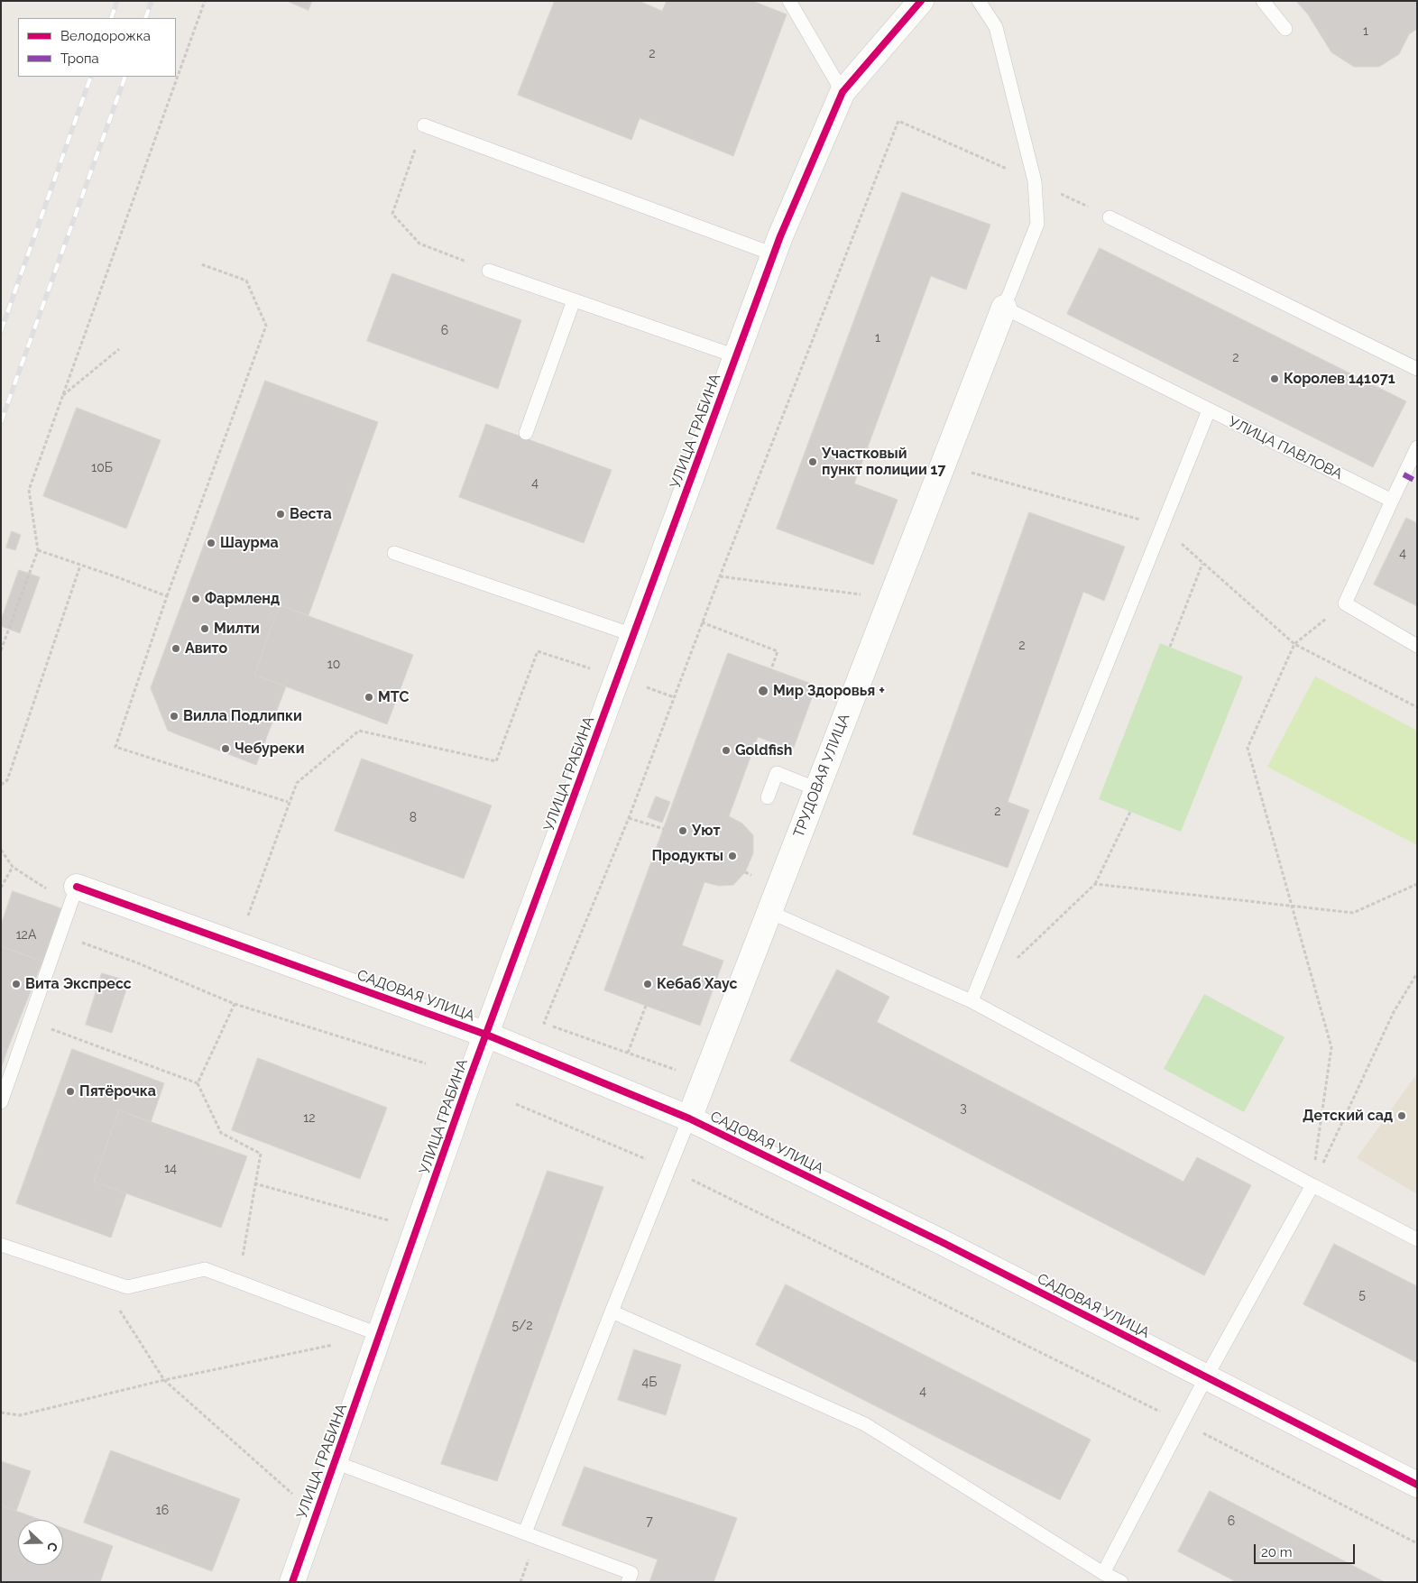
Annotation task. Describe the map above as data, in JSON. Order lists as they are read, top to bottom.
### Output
{
  "streets": {
    "street": ["УЛИЦА ГРАБИНА", "ТРУДОВАЯ УЛИЦА", "САДОВАЯ УЛИЦА"],
    "lane": ["УЛИЦА ПАВЛОВА"]
  },
  "crossings": [
    ["УЛИЦА ГРАБИНА", "САДОВАЯ УЛИЦА"],
    ["УЛИЦА ПАВЛОВА", "ТРУДОВАЯ УЛИЦА"],
    ["ТРУДОВАЯ УЛИЦА", "САДОВАЯ УЛИЦА"]
  ],
  "places": [
    "Королев 141071",
    "Участковый пункт полиции 17",
    "Веста",
    "Шаурма",
    "Фармленд",
    "Милти",
    "Авито",
    "Мир Здоровья +",
    "МТС",
    "Вилла Подлипки",
    "Чебуреки",
    "Goldfish",
    "Уют",
    "Продукты",
    "Вита Экспресс",
    "Кебаб Хаус",
    "Пятёрочка",
    "Детский сад"
  ],
  "house_numbers": [
    "1",
    "2",
    "6",
    "1",
    "2",
    "10Б",
    "4",
    "4",
    "2",
    "10",
    "2",
    "8",
    "12А",
    "3",
    "12",
    "14",
    "5",
    "5/2",
    "4Б",
    "4",
    "16",
    "7",
    "6"
  ],
  "legend": ["Велодорожка", "Тропа"],
  "scale_bar": "20 m",
  "north": "right"
}
